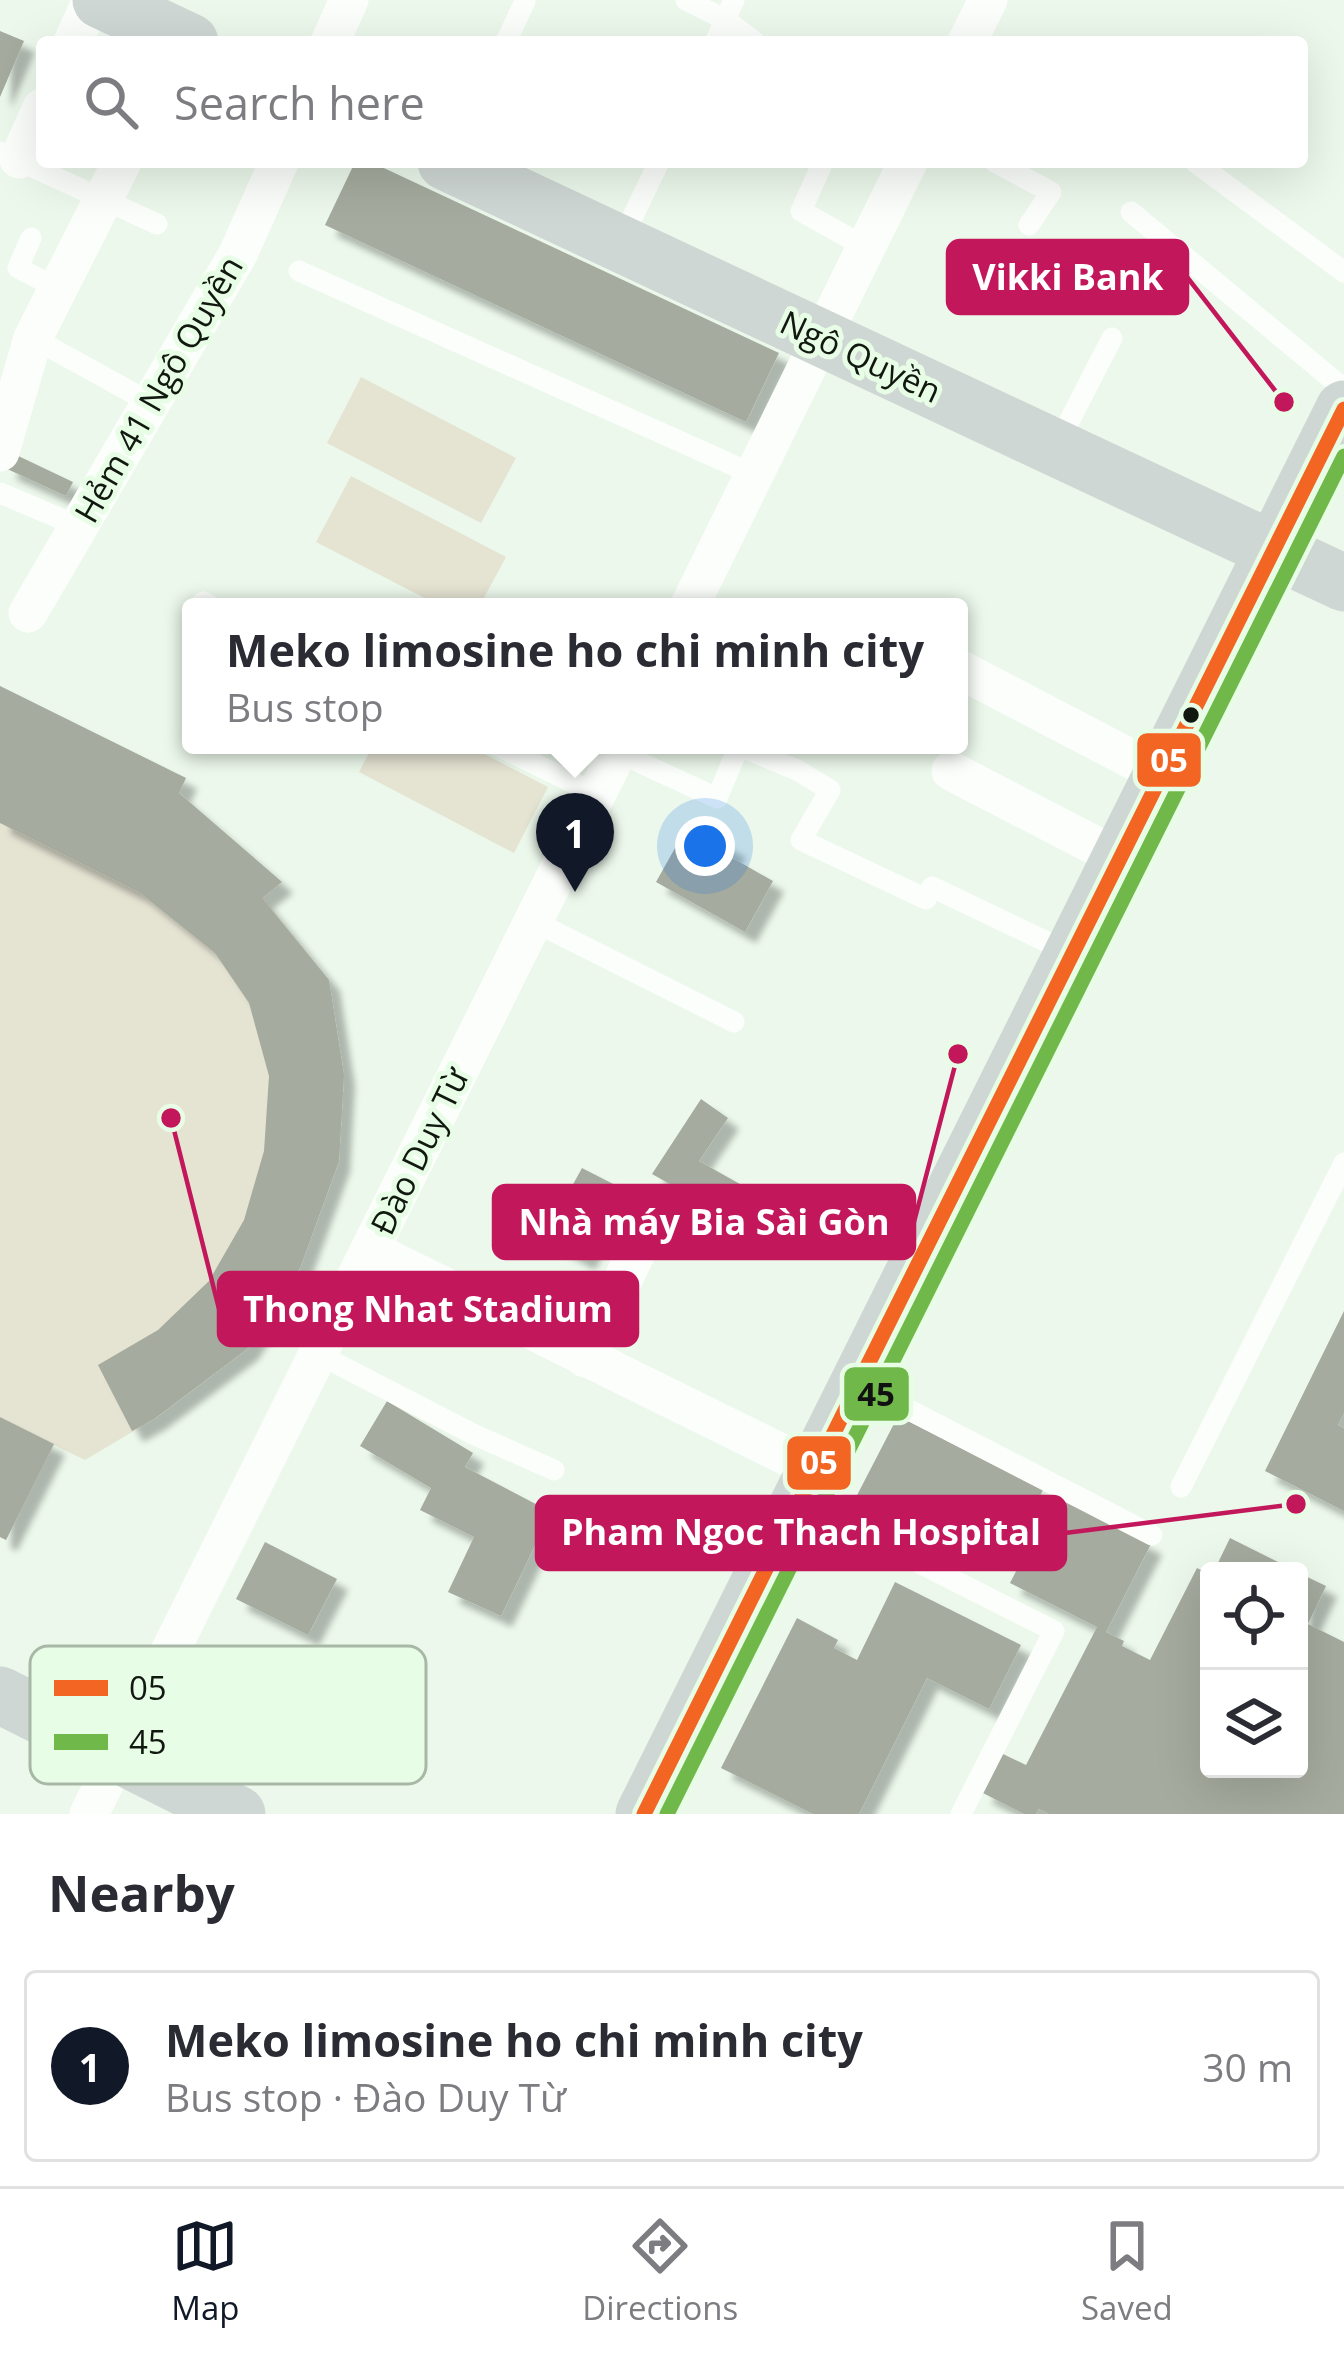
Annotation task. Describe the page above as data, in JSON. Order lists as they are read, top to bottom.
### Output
{
  "streets": {
    "main road": ["Ngô Quyền"],
    "street": ["Hẻm 41 Ngô Quyền", "Đào Duy Từ"]
  },
  "places": [
    "Vikki Bank",
    "Nhà máy Bia Sài Gòn",
    "Thong Nhat Stadium",
    "Pham Ngoc Thach Hospital"
  ],
  "lines": ["transit line 05", "transit line 45"],
  "legend": ["05", "45"],
  "page": {
    "search": "Search here",
    "popup": ["Meko limosine ho chi minh city", "Bus stop"],
    "pins": "1",
    "heading": "Nearby",
    "list": [
      {
        "mark": "1",
        "name": "Meko limosine ho chi minh city",
        "note": "Bus stop · Đào Duy Từ",
        "value": "30 m"
      }
    ],
    "nav": ["Map", "Directions", "Saved"]
  }
}
